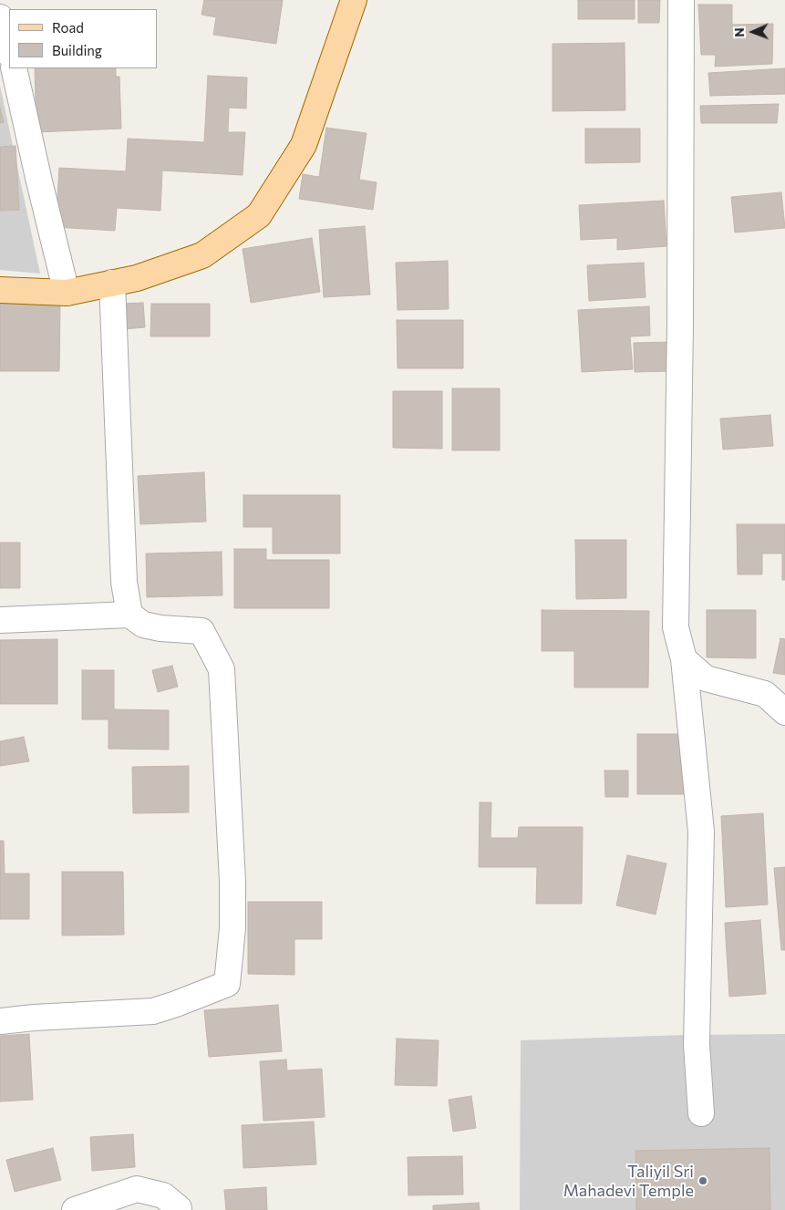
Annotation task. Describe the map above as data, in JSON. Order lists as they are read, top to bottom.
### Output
{
  "places": ["Taliyil Sri Mahadevi Temple"],
  "legend": ["Road", "Building"],
  "north": "left"
}
